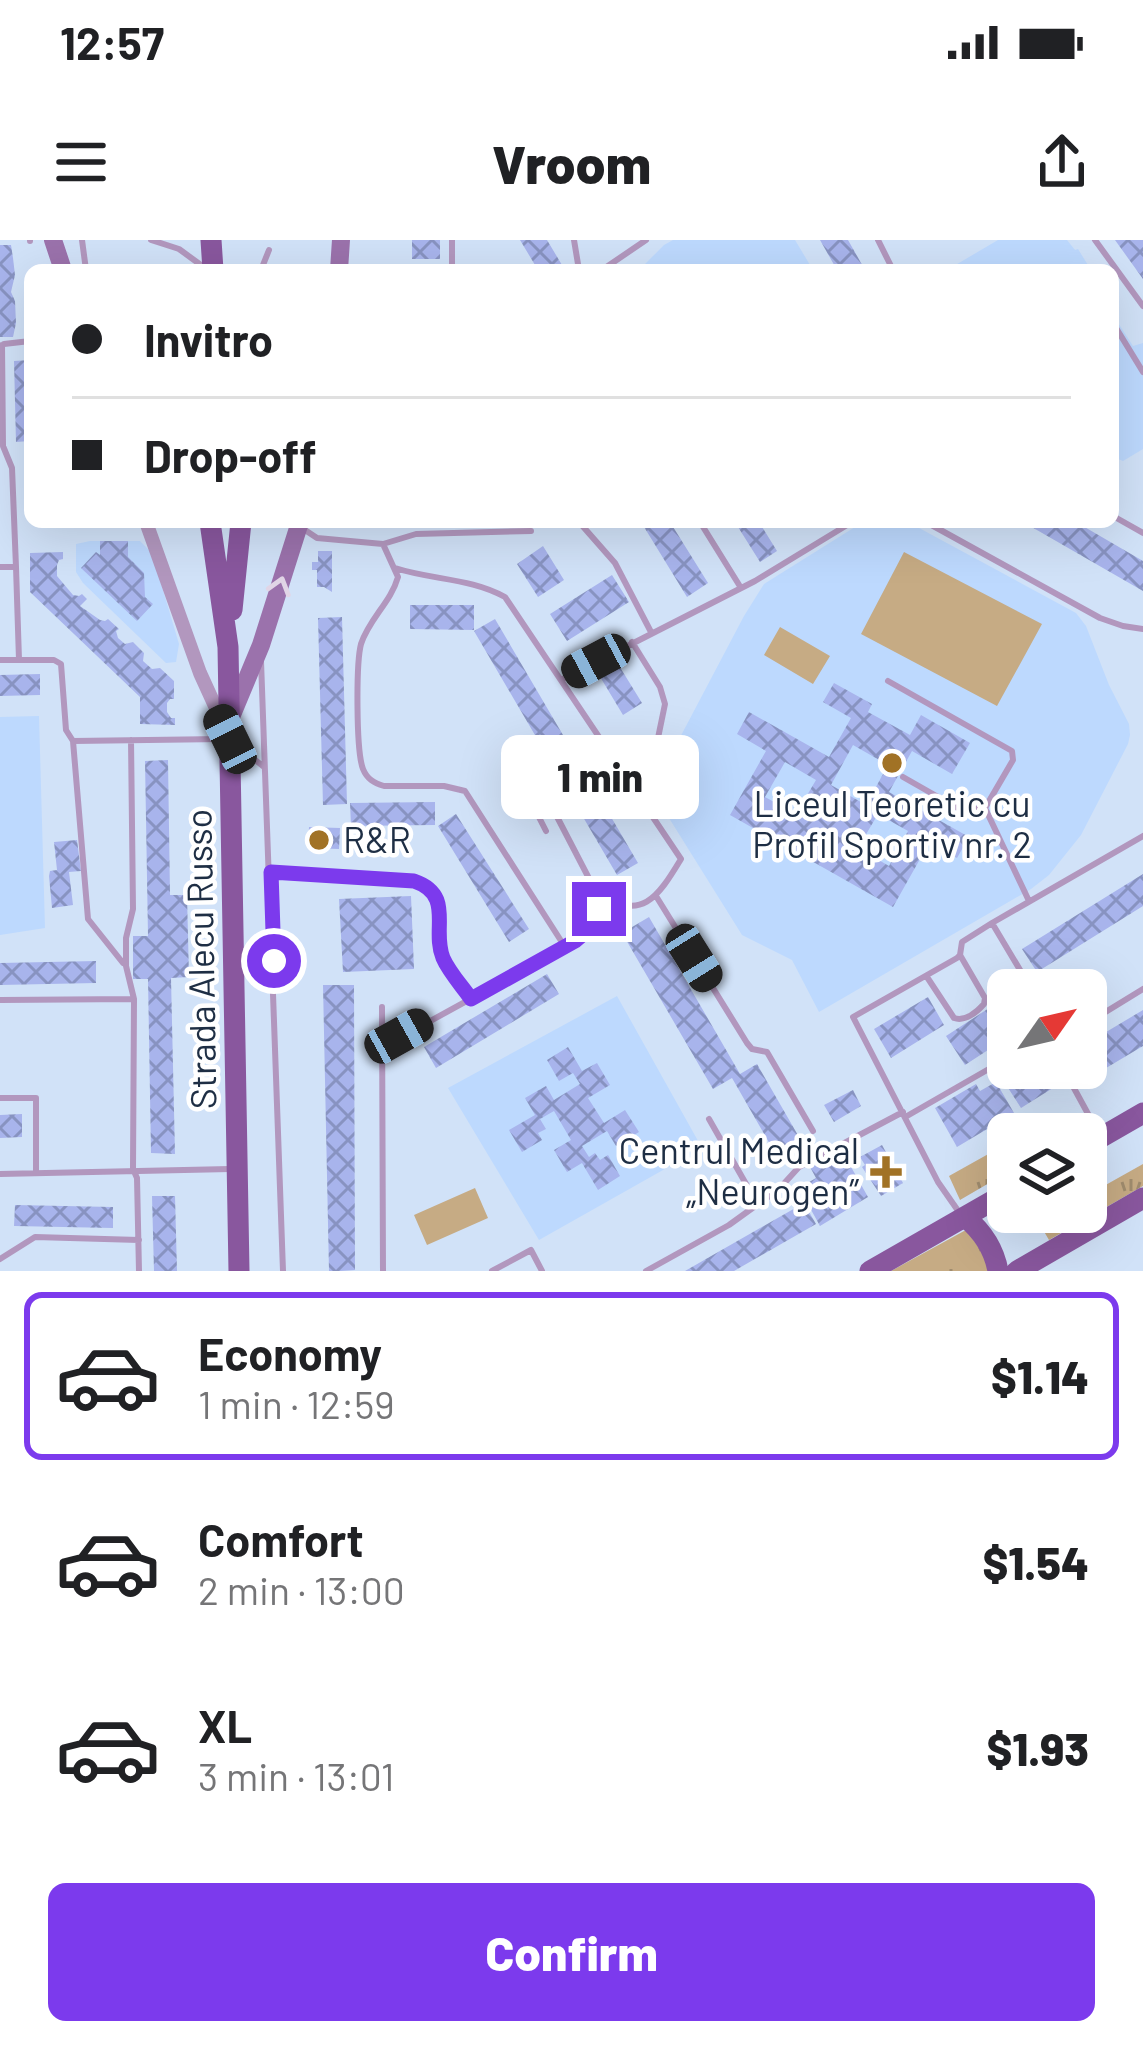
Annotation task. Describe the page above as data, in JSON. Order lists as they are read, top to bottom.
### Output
{
  "streets": {
    "main road": ["Strada Alecu Russo"]
  },
  "places": {
    "other": ["Liceul Teoretic cu Profil Sportiv nr. 2", "R&R"],
    "health": ["Centrul Medical „Neurogen”"]
  },
  "north": "top right",
  "page": {
    "status": "12:57",
    "header": "Vroom",
    "banner": ["Invitro", "Drop-off"],
    "bubble": "1 min",
    "list": [
      {
        "name": "Economy",
        "note": "1 min · 12:59",
        "value": "$1.14"
      },
      {
        "name": "Comfort",
        "note": "2 min · 13:00",
        "value": "$1.54"
      },
      {
        "name": "XL",
        "note": "3 min · 13:01",
        "value": "$1.93"
      }
    ],
    "buttons": "Confirm"
  }
}
